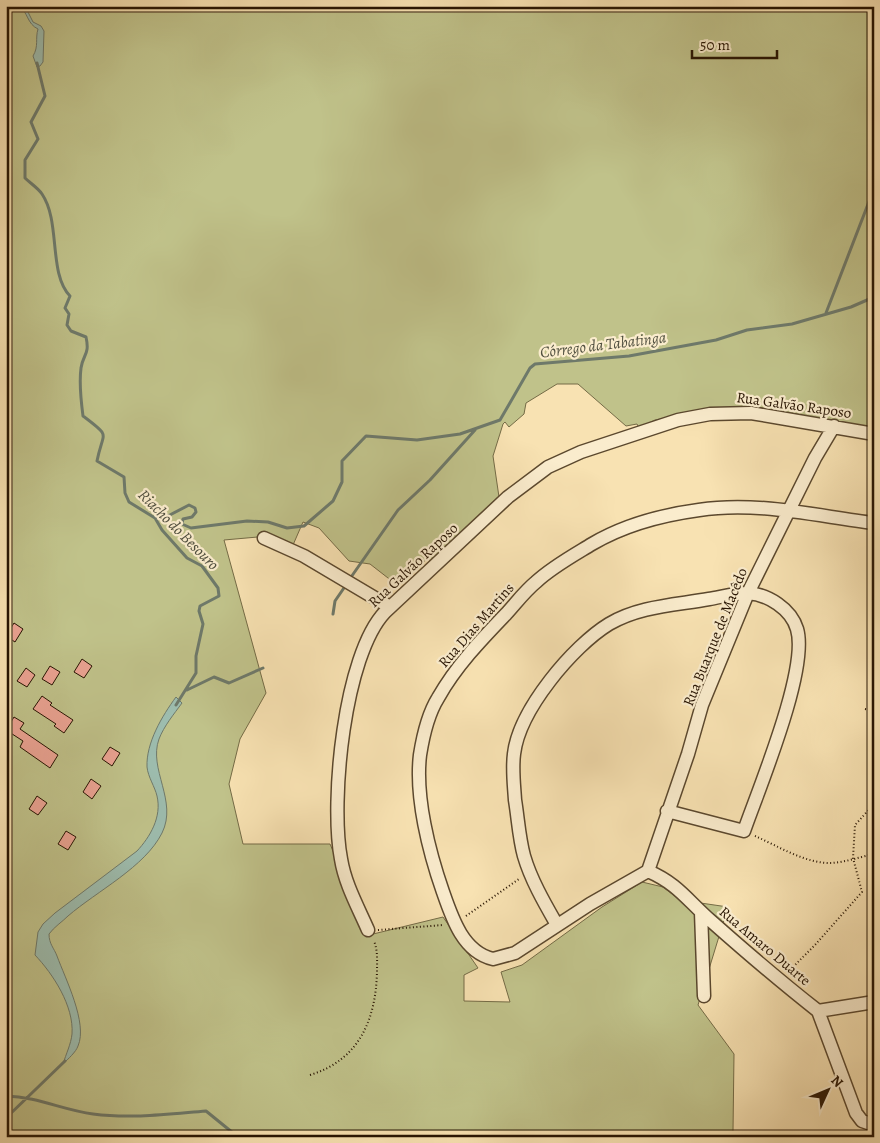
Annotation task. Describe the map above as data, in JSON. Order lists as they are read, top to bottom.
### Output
{
  "streets": {
    "street": [
      "Rua Galvão Raposo",
      "Rua Dias Martins",
      "Rua Buarque de Macêdo",
      "Rua Amaro Duarte"
    ]
  },
  "crossings": [
    ["Rua Galvão Raposo", "Rua Buarque de Macêdo"],
    ["Rua Dias Martins", "Rua Buarque de Macêdo"],
    ["Rua Dias Martins", "Rua Amaro Duarte"],
    ["Rua Buarque de Macêdo", "Rua Amaro Duarte"]
  ],
  "water": ["Córrego da Tabatinga", "Riacho do Besouro"],
  "scale_bar": "50 m",
  "north": "top right"
}
